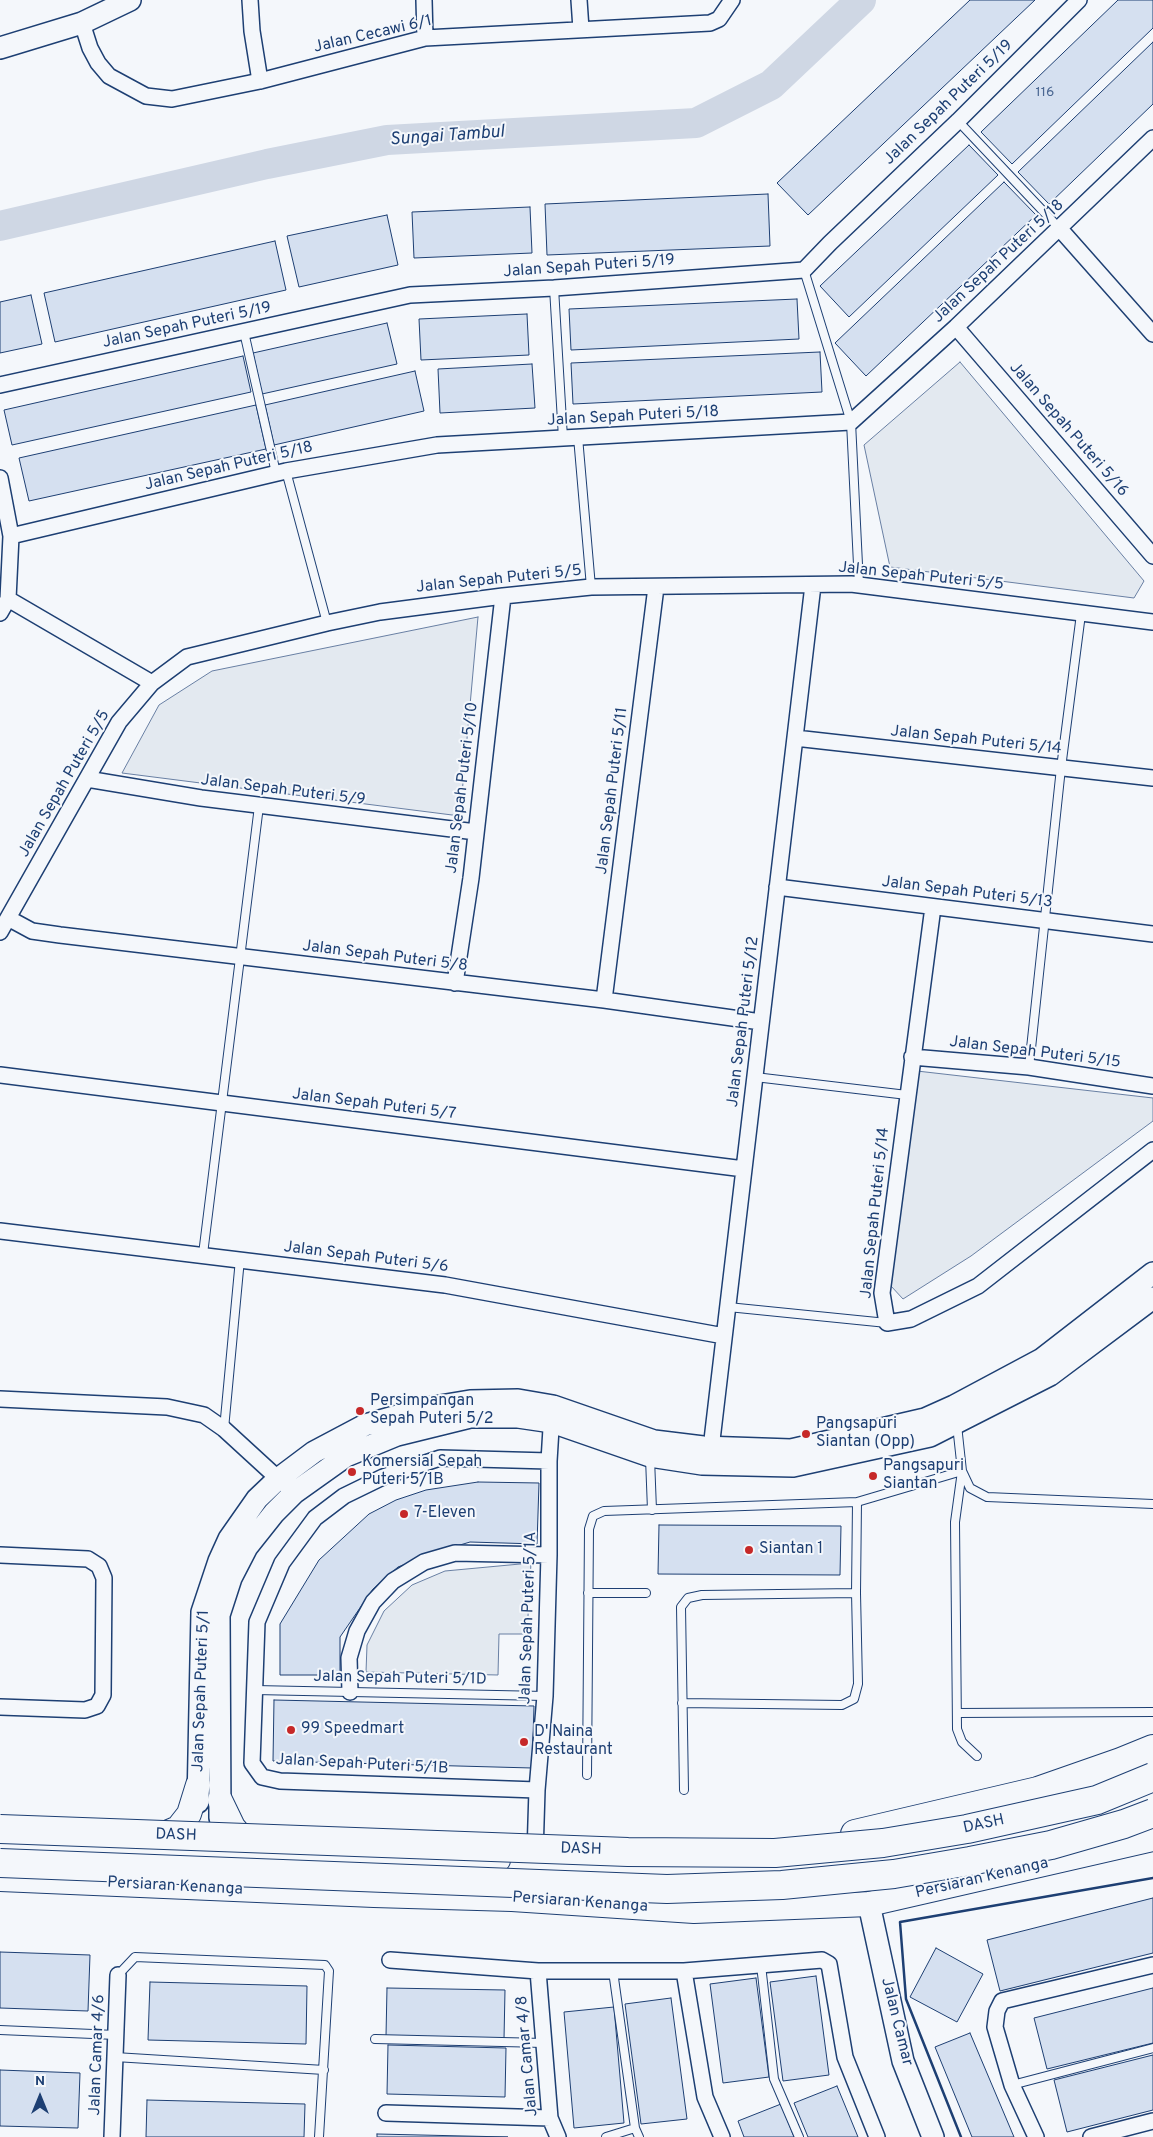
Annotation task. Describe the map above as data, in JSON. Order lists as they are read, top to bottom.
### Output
{
  "streets": {
    "highway": ["DASH"],
    "main road": ["Persiaran Kenanga"],
    "street": [
      "Jalan Cecawi 6/1",
      "Jalan Sepah Puteri 5/19",
      "Jalan Sepah Puteri 5/18",
      "Jalan Sepah Puteri 5/16",
      "Jalan Sepah Puteri 5/5",
      "Jalan Sepah Puteri 5/14",
      "Jalan Sepah Puteri 5/10",
      "Jalan Sepah Puteri 5/9",
      "Jalan Sepah Puteri 5/11",
      "Jalan Sepah Puteri 5/13",
      "Jalan Sepah Puteri 5/8",
      "Jalan Sepah Puteri 5/12",
      "Jalan Sepah Puteri 5/15",
      "Jalan Sepah Puteri 5/7",
      "Jalan Sepah Puteri 5/6",
      "Jalan Sepah Puteri 5/1A",
      "Jalan Sepah Puteri 5/1",
      "Jalan Sepah Puteri 5/1B",
      "Jalan Camar",
      "Jalan Camar 4/6",
      "Jalan Camar 4/8"
    ],
    "lane": ["Jalan Sepah Puteri 5/1D"]
  },
  "crossings": [
    ["Jalan Sepah Puteri 5/18", "Jalan Sepah Puteri 5/16"],
    ["Jalan Sepah Puteri 5/5", "Jalan Sepah Puteri 5/10"],
    ["Jalan Sepah Puteri 5/5", "Jalan Sepah Puteri 5/9"],
    ["Jalan Sepah Puteri 5/5", "Jalan Sepah Puteri 5/11"],
    ["Jalan Sepah Puteri 5/5", "Jalan Sepah Puteri 5/8"],
    ["Jalan Sepah Puteri 5/5", "Jalan Sepah Puteri 5/12"],
    ["Jalan Sepah Puteri 5/14", "Jalan Sepah Puteri 5/13"],
    ["Jalan Sepah Puteri 5/14", "Jalan Sepah Puteri 5/12"],
    ["Jalan Sepah Puteri 5/14", "Jalan Sepah Puteri 5/15"],
    ["Jalan Sepah Puteri 5/10", "Jalan Sepah Puteri 5/9"],
    ["Jalan Sepah Puteri 5/10", "Jalan Sepah Puteri 5/8"],
    ["Jalan Sepah Puteri 5/11", "Jalan Sepah Puteri 5/8"],
    ["Jalan Sepah Puteri 5/13", "Jalan Sepah Puteri 5/12"],
    ["Jalan Sepah Puteri 5/8", "Jalan Sepah Puteri 5/12"],
    ["Jalan Sepah Puteri 5/12", "Jalan Sepah Puteri 5/7"],
    ["Jalan Sepah Puteri 5/12", "Jalan Sepah Puteri 5/6"],
    ["Jalan Sepah Puteri 5/12", "Jalan Sepah Puteri 5/1"],
    ["Jalan Sepah Puteri 5/1A", "Jalan Sepah Puteri 5/1D"],
    ["Jalan Sepah Puteri 5/1A", "Jalan Sepah Puteri 5/1"],
    ["Jalan Sepah Puteri 5/1A", "Jalan Sepah Puteri 5/1B"],
    ["Jalan Sepah Puteri 5/1D", "Jalan Sepah Puteri 5/1B"],
    ["Persiaran Kenanga", "Jalan Camar"]
  ],
  "water": ["Sungai Tambul"],
  "places": [
    "Persimpangan Sepah Puteri 5/2",
    "Pangsapuri Siantan (Opp)",
    "Komersial Sepah Puteri 5/1B",
    "Pangsapuri Siantan",
    "7-Eleven",
    "Siantan 1",
    "99 Speedmart",
    "D' Naina Restaurant"
  ],
  "house_numbers": ["116"],
  "north": "top"
}
